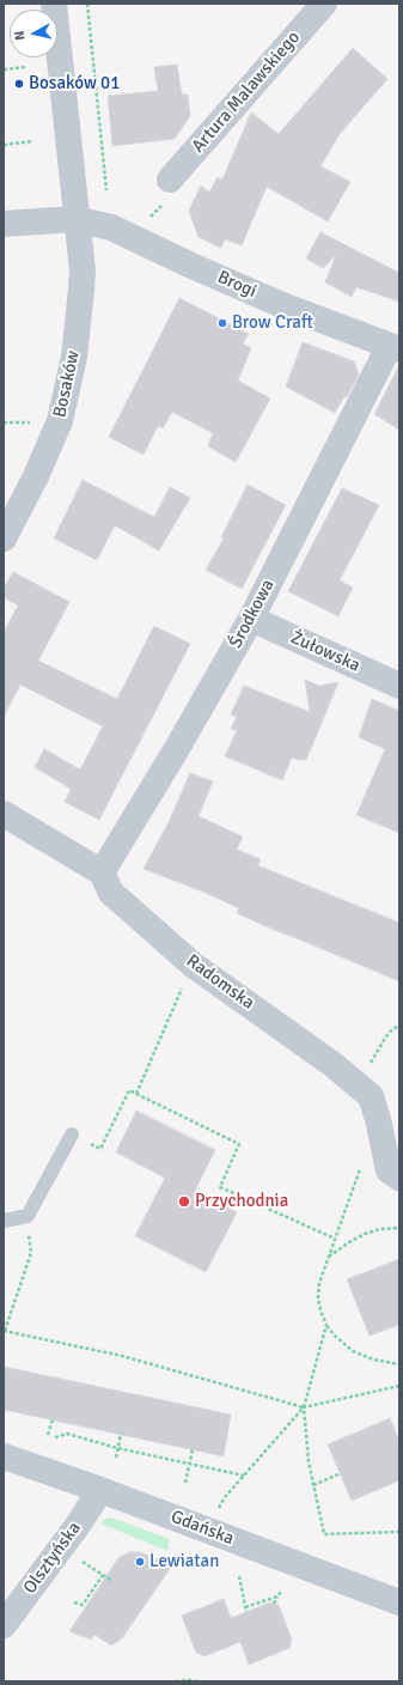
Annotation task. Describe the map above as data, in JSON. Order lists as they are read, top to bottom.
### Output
{
  "streets": {
    "street": [
      "Artura Malawskiego",
      "Brogi",
      "Bosaków",
      "Środkowa",
      "Żułowska",
      "Radomska",
      "Gdańska",
      "Olsztyńska"
    ]
  },
  "crossings": [
    ["Brogi", "Bosaków"],
    ["Brogi", "Środkowa"],
    ["Środkowa", "Żułowska"],
    ["Środkowa", "Radomska"],
    ["Gdańska", "Olsztyńska"]
  ],
  "places": [
    "Bosaków 01",
    "Brow Craft",
    "Przychodnia",
    "Lewiatan"
  ],
  "north": "left"
}
